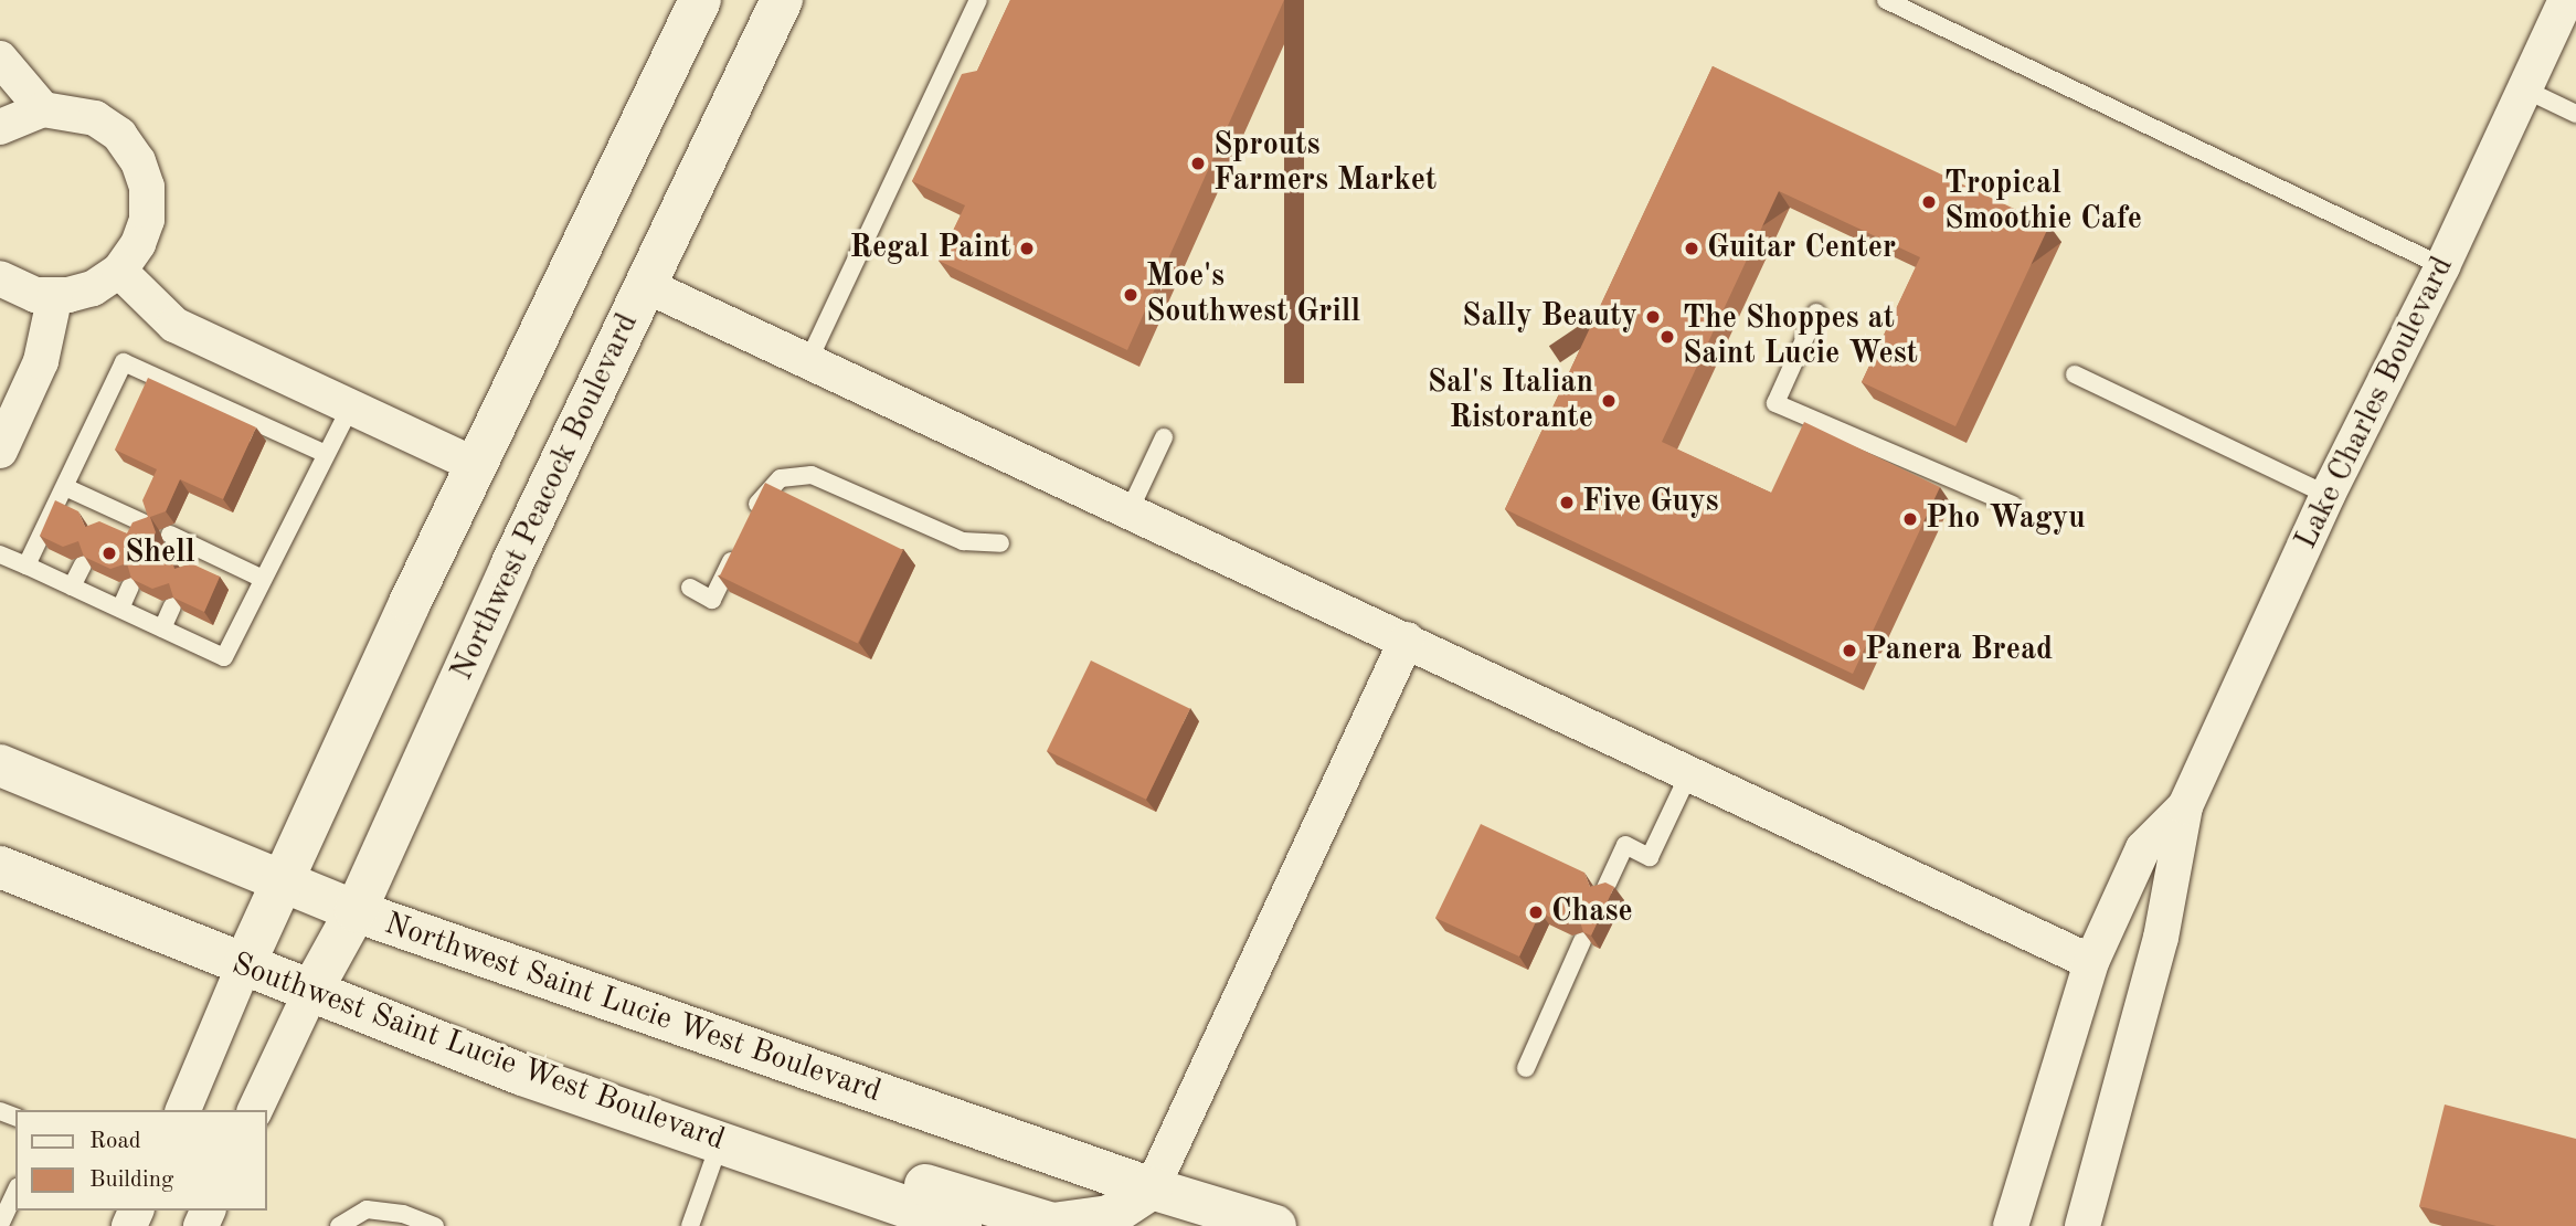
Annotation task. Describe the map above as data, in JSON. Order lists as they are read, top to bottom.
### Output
{
  "streets": {
    "main road": ["Northwest Peacock Boulevard", "Northwest Saint Lucie West Boulevard", "Southwest Saint Lucie West Boulevard"],
    "street": ["Lake Charles Boulevard"]
  },
  "crossings": [
    ["Northwest Peacock Boulevard", "Northwest Saint Lucie West Boulevard"],
    ["Northwest Peacock Boulevard", "Southwest Saint Lucie West Boulevard"]
  ],
  "places": [
    "Sprouts Farmers Market",
    "Tropical Smoothie Cafe",
    "Regal Paint",
    "Guitar Center",
    "Moe's Southwest Grill",
    "Sally Beauty",
    "The Shoppes at Saint Lucie West",
    "Sal's Italian Ristorante",
    "Five Guys",
    "Pho Wagyu",
    "Shell",
    "Panera Bread",
    "Chase"
  ],
  "legend": ["Road", "Building"]
}
